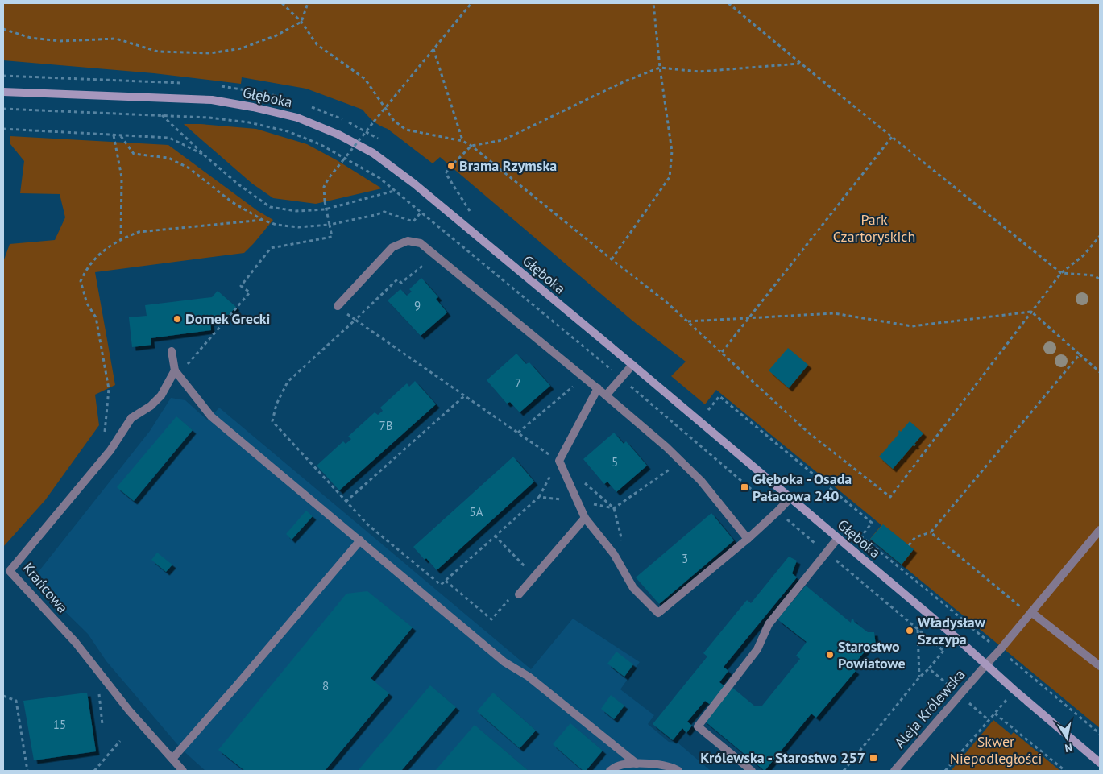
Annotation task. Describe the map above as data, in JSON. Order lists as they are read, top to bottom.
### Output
{
  "streets": {
    "main road": ["Głęboka"],
    "street": ["Krańcowa", "Aleja Królewska"]
  },
  "crossings": [
    ["Głęboka", "Aleja Królewska"]
  ],
  "parks": ["Park Czartoryskich", "Skwer Niepodległości"],
  "places": {
    "other": [
      "Brama Rzymska",
      "Domek Grecki",
      "Władysław Szczypa",
      "Starostwo Powiatowe"
    ],
    "transit": ["Głęboka - Osada Pałacowa 240", "Królewska - Starostwo 257"]
  },
  "house_numbers": [
    "9",
    "7",
    "7B",
    "5",
    "5A",
    "3",
    "8",
    "15"
  ],
  "north": "bottom"
}
